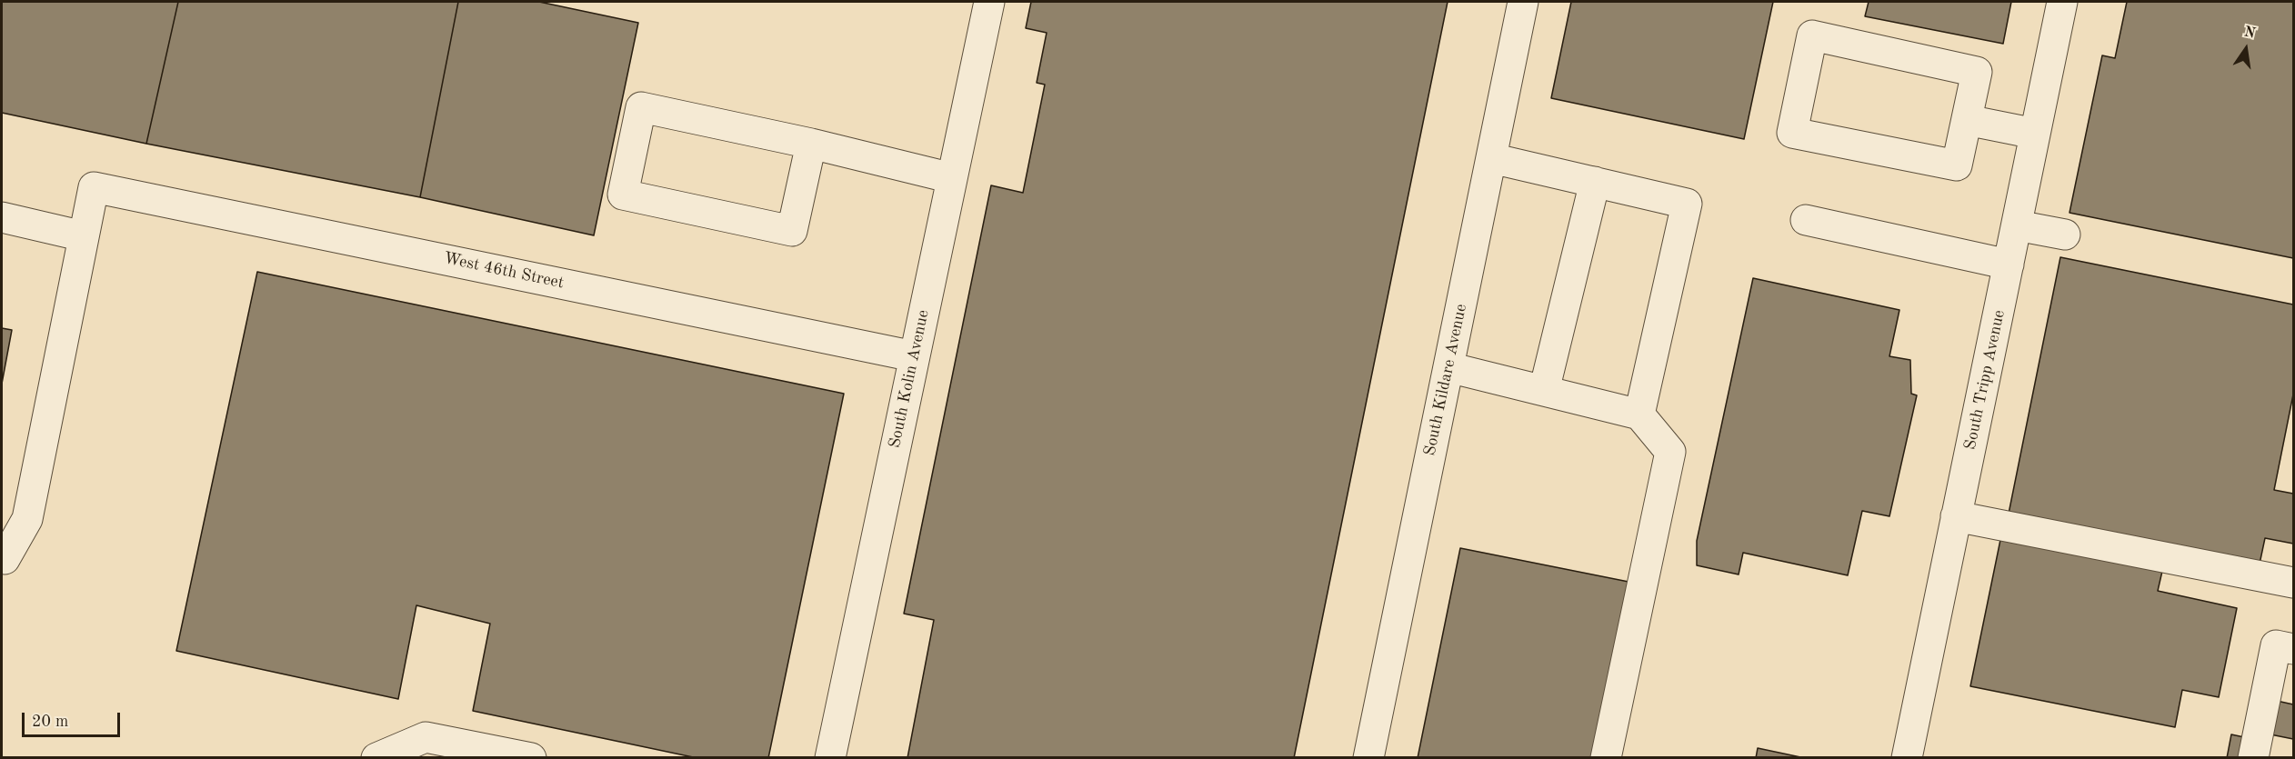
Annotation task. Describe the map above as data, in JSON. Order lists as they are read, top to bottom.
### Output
{
  "streets": {
    "street": [
      "West 46th Street",
      "South Kolin Avenue",
      "South Kildare Avenue",
      "South Tripp Avenue"
    ]
  },
  "crossings": [
    ["West 46th Street", "South Kolin Avenue"]
  ],
  "scale_bar": "20 m",
  "north": "top"
}
